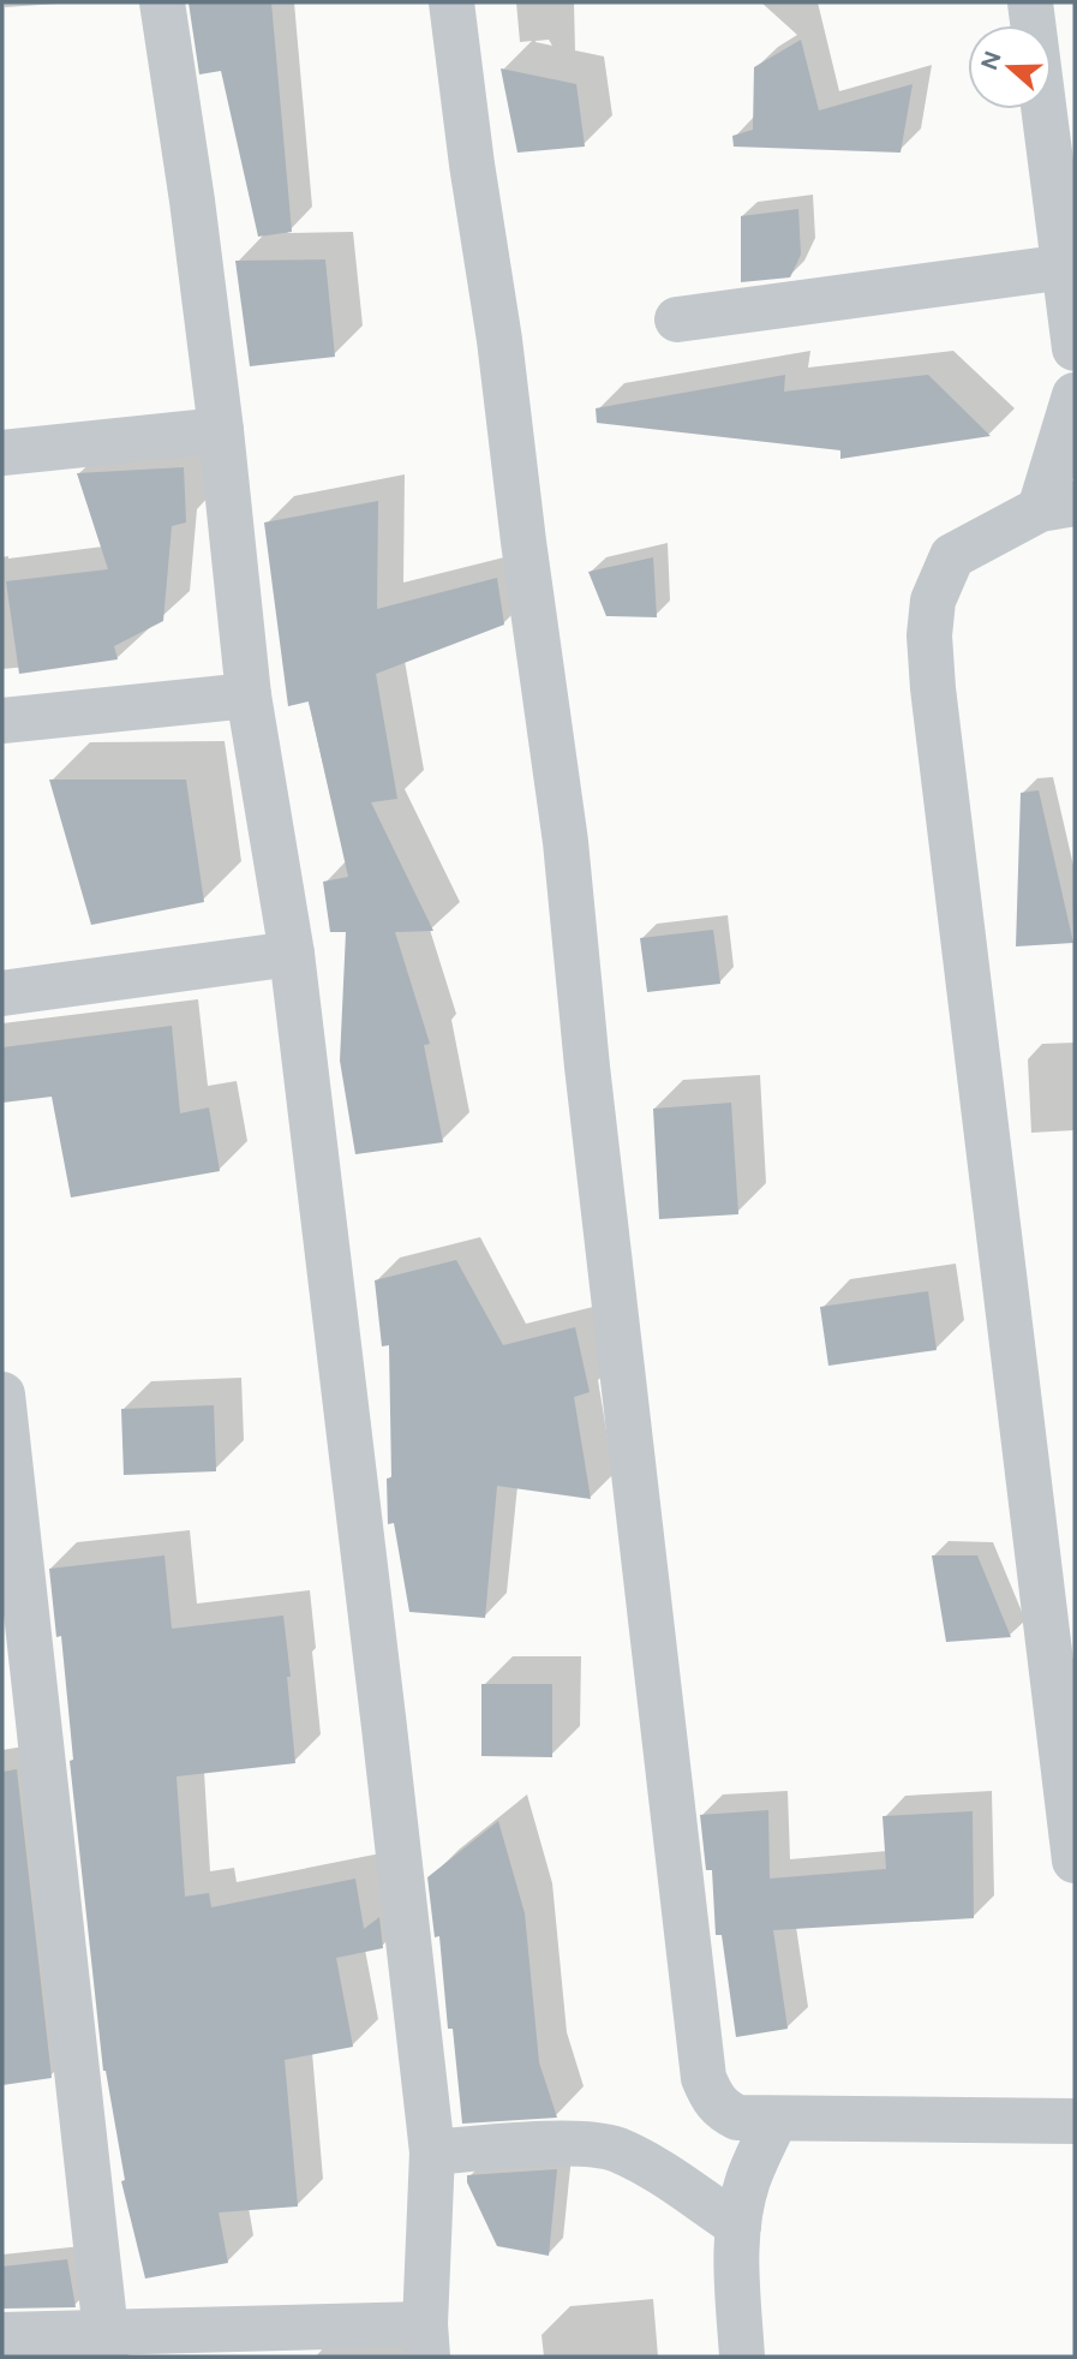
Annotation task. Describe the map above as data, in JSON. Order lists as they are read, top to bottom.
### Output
{
  "north": "left"
}
